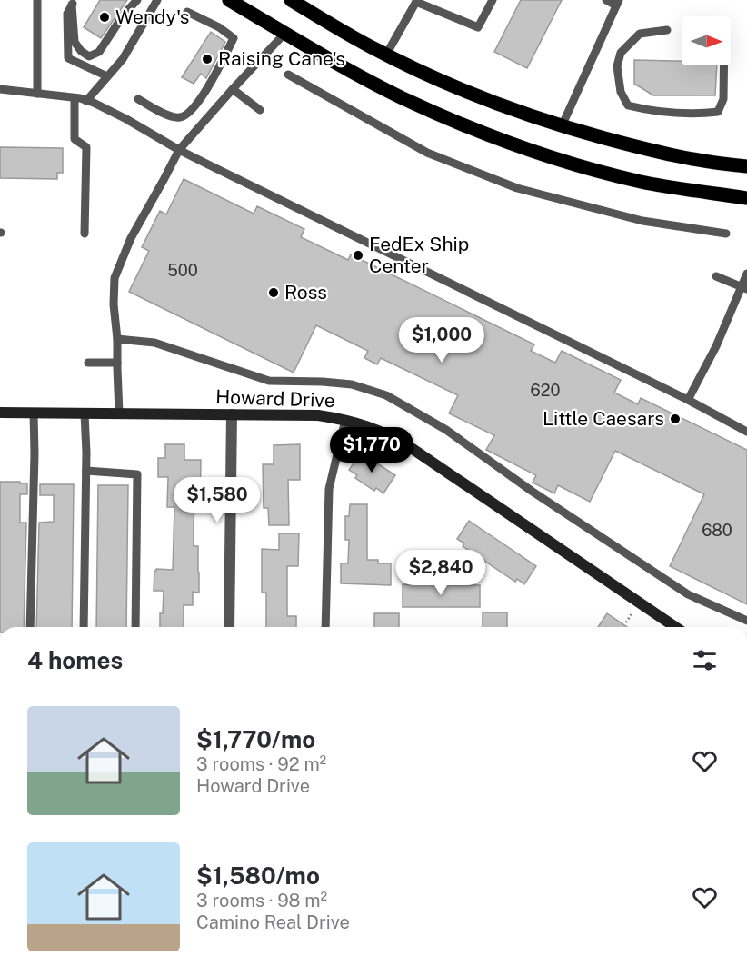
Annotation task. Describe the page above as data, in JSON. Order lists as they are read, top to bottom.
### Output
{
  "streets": {
    "street": ["Howard Drive"]
  },
  "places": [
    "Wendy's",
    "Raising Cane's",
    "FedEx Ship Center",
    "Ross",
    "Little Caesars"
  ],
  "house_numbers": ["500", "620", "680"],
  "north": "right",
  "page": {
    "price": [
      "$1,000",
      "$1,770",
      "$1,580",
      "$2,840"
    ],
    "heading": "4 homes",
    "list": [
      {
        "name": "$1,770/mo",
        "note": "3 rooms · 92 m² · Howard Drive"
      },
      {
        "name": "$1,580/mo",
        "note": "3 rooms · 98 m² · Camino Real Drive"
      }
    ]
  }
}
